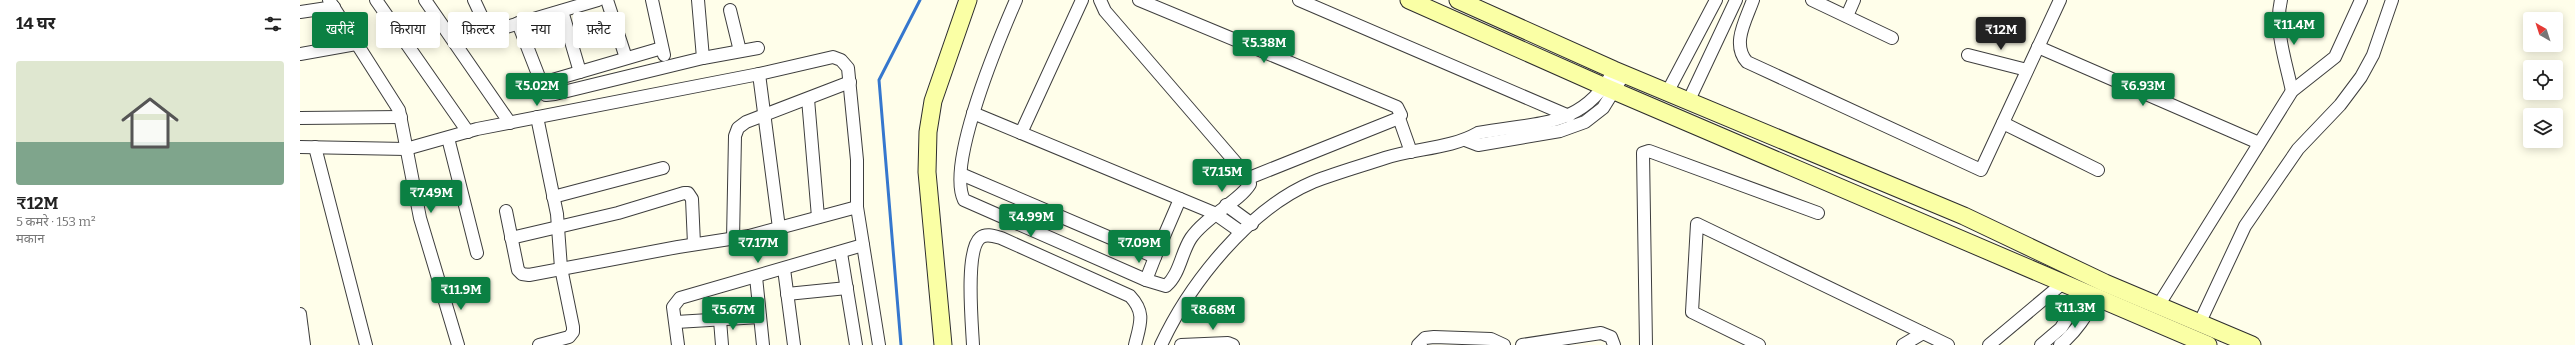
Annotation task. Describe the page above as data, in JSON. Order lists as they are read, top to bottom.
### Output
{
  "north": "top left",
  "page": {
    "heading": "14 घर",
    "price": [
      "₹11.4M",
      "₹12M",
      "₹5.38M",
      "₹5.02M",
      "₹6.93M",
      "₹7.15M",
      "₹7.49M",
      "₹4.99M",
      "₹7.17M",
      "₹7.09M",
      "₹11.9M",
      "₹11.3M",
      "₹5.67M",
      "₹8.68M"
    ],
    "chip": [
      "खरीदें",
      "किराया",
      "फ़िल्टर",
      "नया",
      "फ़्लैट"
    ],
    "list": [
      {
        "name": "₹12M",
        "note": "5 कमरे · 153 m² · मकान"
      }
    ]
  }
}
